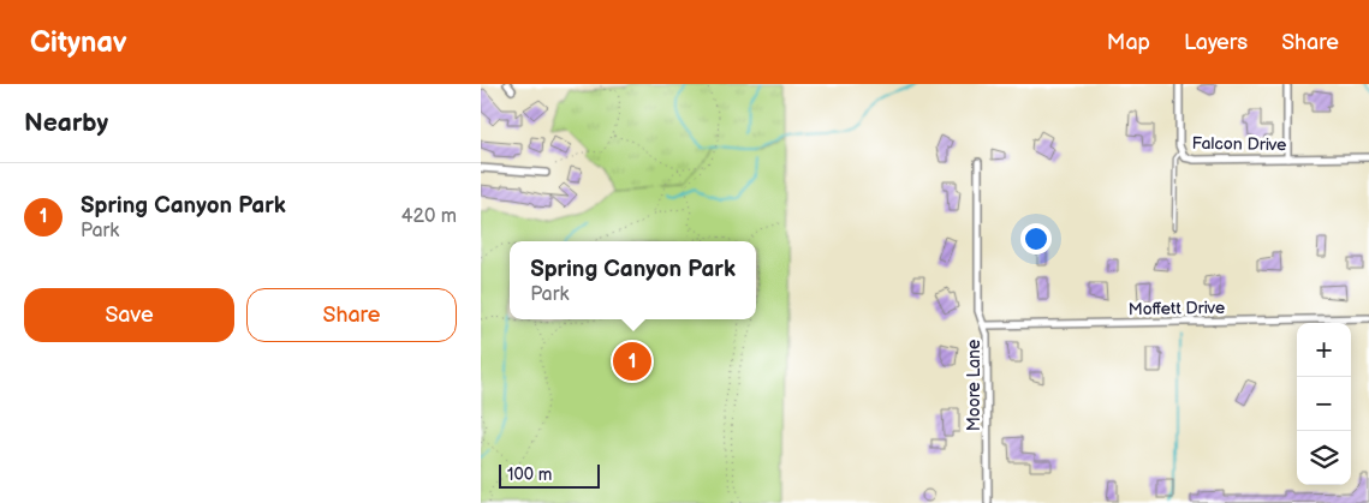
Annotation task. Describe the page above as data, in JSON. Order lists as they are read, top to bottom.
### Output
{
  "streets": {
    "street": ["Falcon Drive", "Moffett Drive", "Moore Lane"]
  },
  "crossings": [
    ["Moffett Drive", "Moore Lane"]
  ],
  "scale_bar": "100 m",
  "page": {
    "header": "Citynav",
    "nav": ["Map", "Layers", "Share"],
    "heading": "Nearby",
    "list": [
      {
        "mark": "1",
        "name": "Spring Canyon Park",
        "note": "Park",
        "value": "420 m"
      }
    ],
    "popup": ["Spring Canyon Park", "Park"],
    "buttons": ["Save", "Share"],
    "map_buttons": ["+", "−"],
    "pins": "1",
    "scale": "100 m"
  }
}
